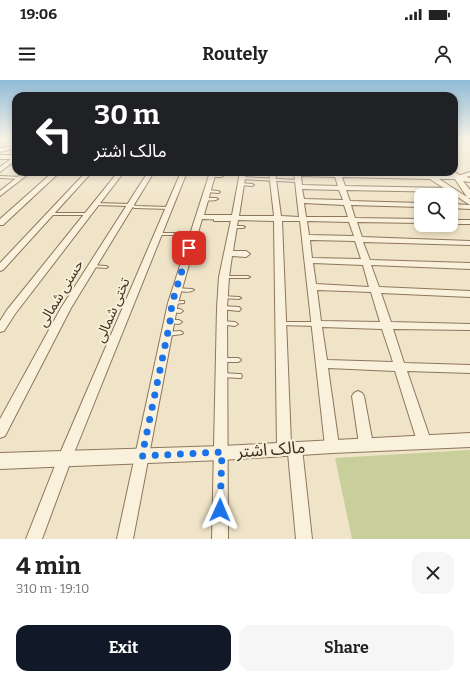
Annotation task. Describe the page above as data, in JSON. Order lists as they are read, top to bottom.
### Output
{
  "streets": {
    "street": ["حسنی شمالی", "تختی شمالی", "مالک اشتر"]
  },
  "crossings": [
    ["تختی شمالی", "مالک اشتر"]
  ],
  "page": {
    "status": "19:06",
    "header": "Routely",
    "turn": ["30 m", "مالک اشتر"],
    "heading": ["4 min", "310 m · 19:10"],
    "buttons": ["Exit", "Share"]
  }
}
